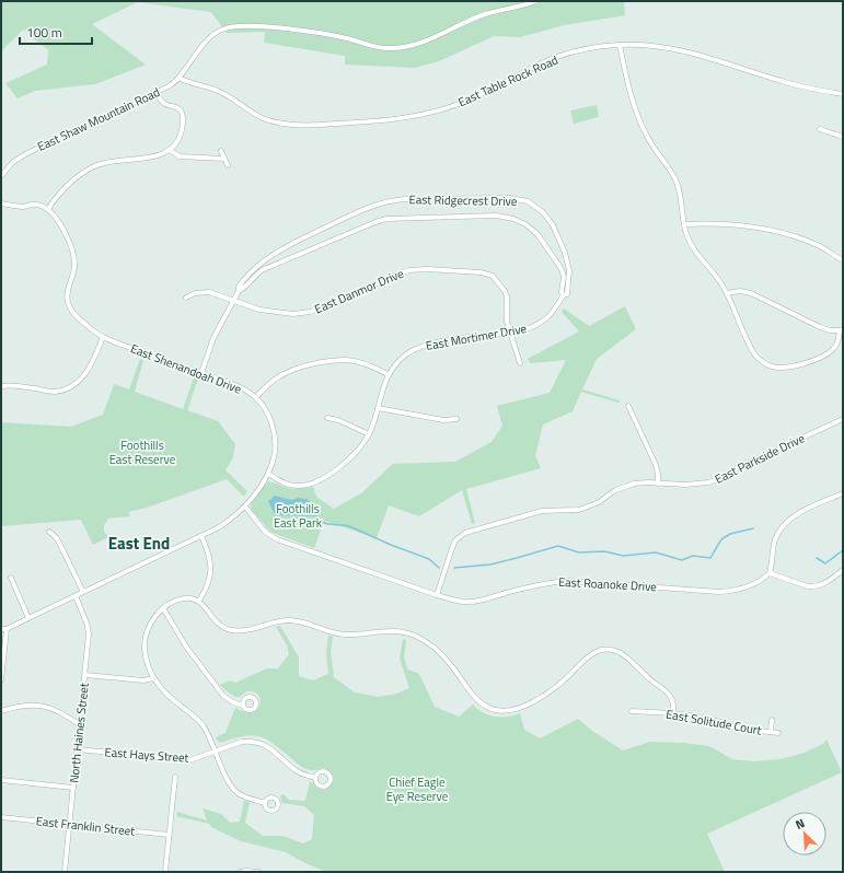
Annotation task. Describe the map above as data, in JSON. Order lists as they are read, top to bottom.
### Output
{
  "streets": {
    "street": [
      "East Table Rock Road",
      "East Shaw Mountain Road",
      "East Ridgecrest Drive",
      "East Danmor Drive",
      "East Mortimer Drive",
      "East Shenandoah Drive",
      "East Parkside Drive",
      "East Roanoke Drive",
      "East Solitude Court",
      "North Haines Street",
      "East Hays Street",
      "East Franklin Street"
    ]
  },
  "crossings": [
    ["East Table Rock Road", "East Shaw Mountain Road"],
    ["East Ridgecrest Drive", "East Danmor Drive"],
    ["East Ridgecrest Drive", "East Mortimer Drive"],
    ["East Ridgecrest Drive", "East Shenandoah Drive"],
    ["East Danmor Drive", "East Mortimer Drive"],
    ["East Mortimer Drive", "East Shenandoah Drive"],
    ["East Shenandoah Drive", "East Roanoke Drive"],
    ["East Shenandoah Drive", "North Haines Street"],
    ["East Parkside Drive", "East Roanoke Drive"],
    ["North Haines Street", "East Hays Street"],
    ["North Haines Street", "East Franklin Street"]
  ],
  "districts": ["East End"],
  "parks": ["Foothills East Reserve", "Foothills East Park", "Chief Eagle Eye Reserve"],
  "scale_bar": "100 m",
  "north": "top left"
}
